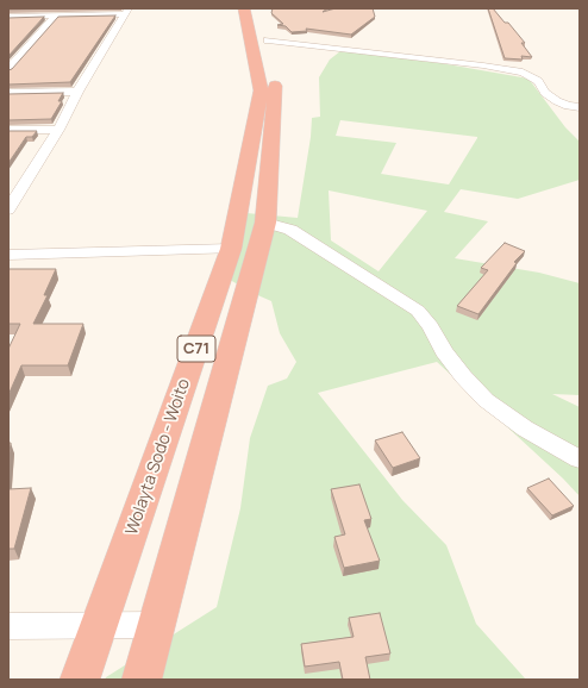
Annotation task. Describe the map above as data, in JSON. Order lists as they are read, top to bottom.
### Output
{
  "streets": {
    "highway": ["C71", "Wolayta Sodo - Woito"]
  }
}
